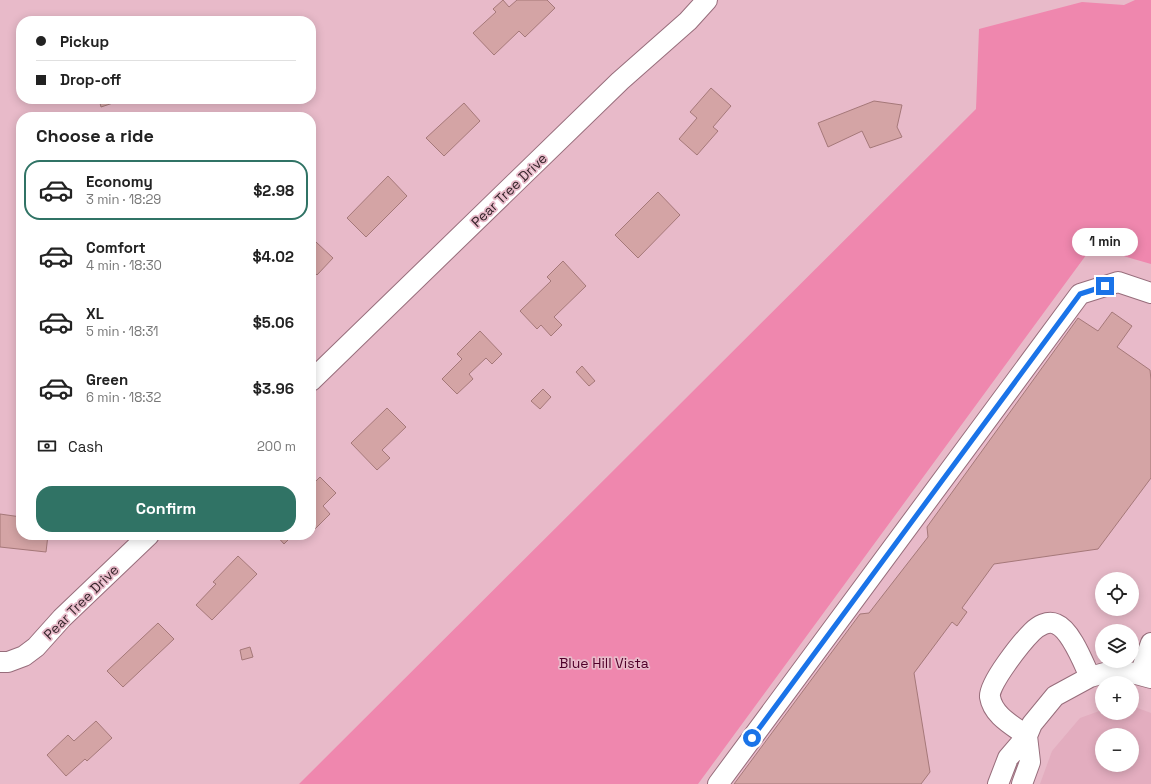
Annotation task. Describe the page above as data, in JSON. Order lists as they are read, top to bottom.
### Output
{
  "streets": {
    "street": ["Pear Tree Drive"]
  },
  "parks": ["Blue Hill Vista"],
  "page": {
    "banner": ["Pickup", "Drop-off"],
    "heading": "Choose a ride",
    "list": [
      {
        "name": "Economy",
        "note": "3 min · 18:29",
        "value": "$2.98"
      },
      {
        "name": "Comfort",
        "note": "4 min · 18:30",
        "value": "$4.02"
      },
      {
        "name": "XL",
        "note": "5 min · 18:31",
        "value": "$5.06"
      },
      {
        "name": "Green",
        "note": "6 min · 18:32",
        "value": "$3.96"
      }
    ],
    "bubble": "1 min",
    "pay": ["Cash", "200 m"],
    "buttons": "Confirm",
    "map_buttons": ["+", "−"]
  }
}
